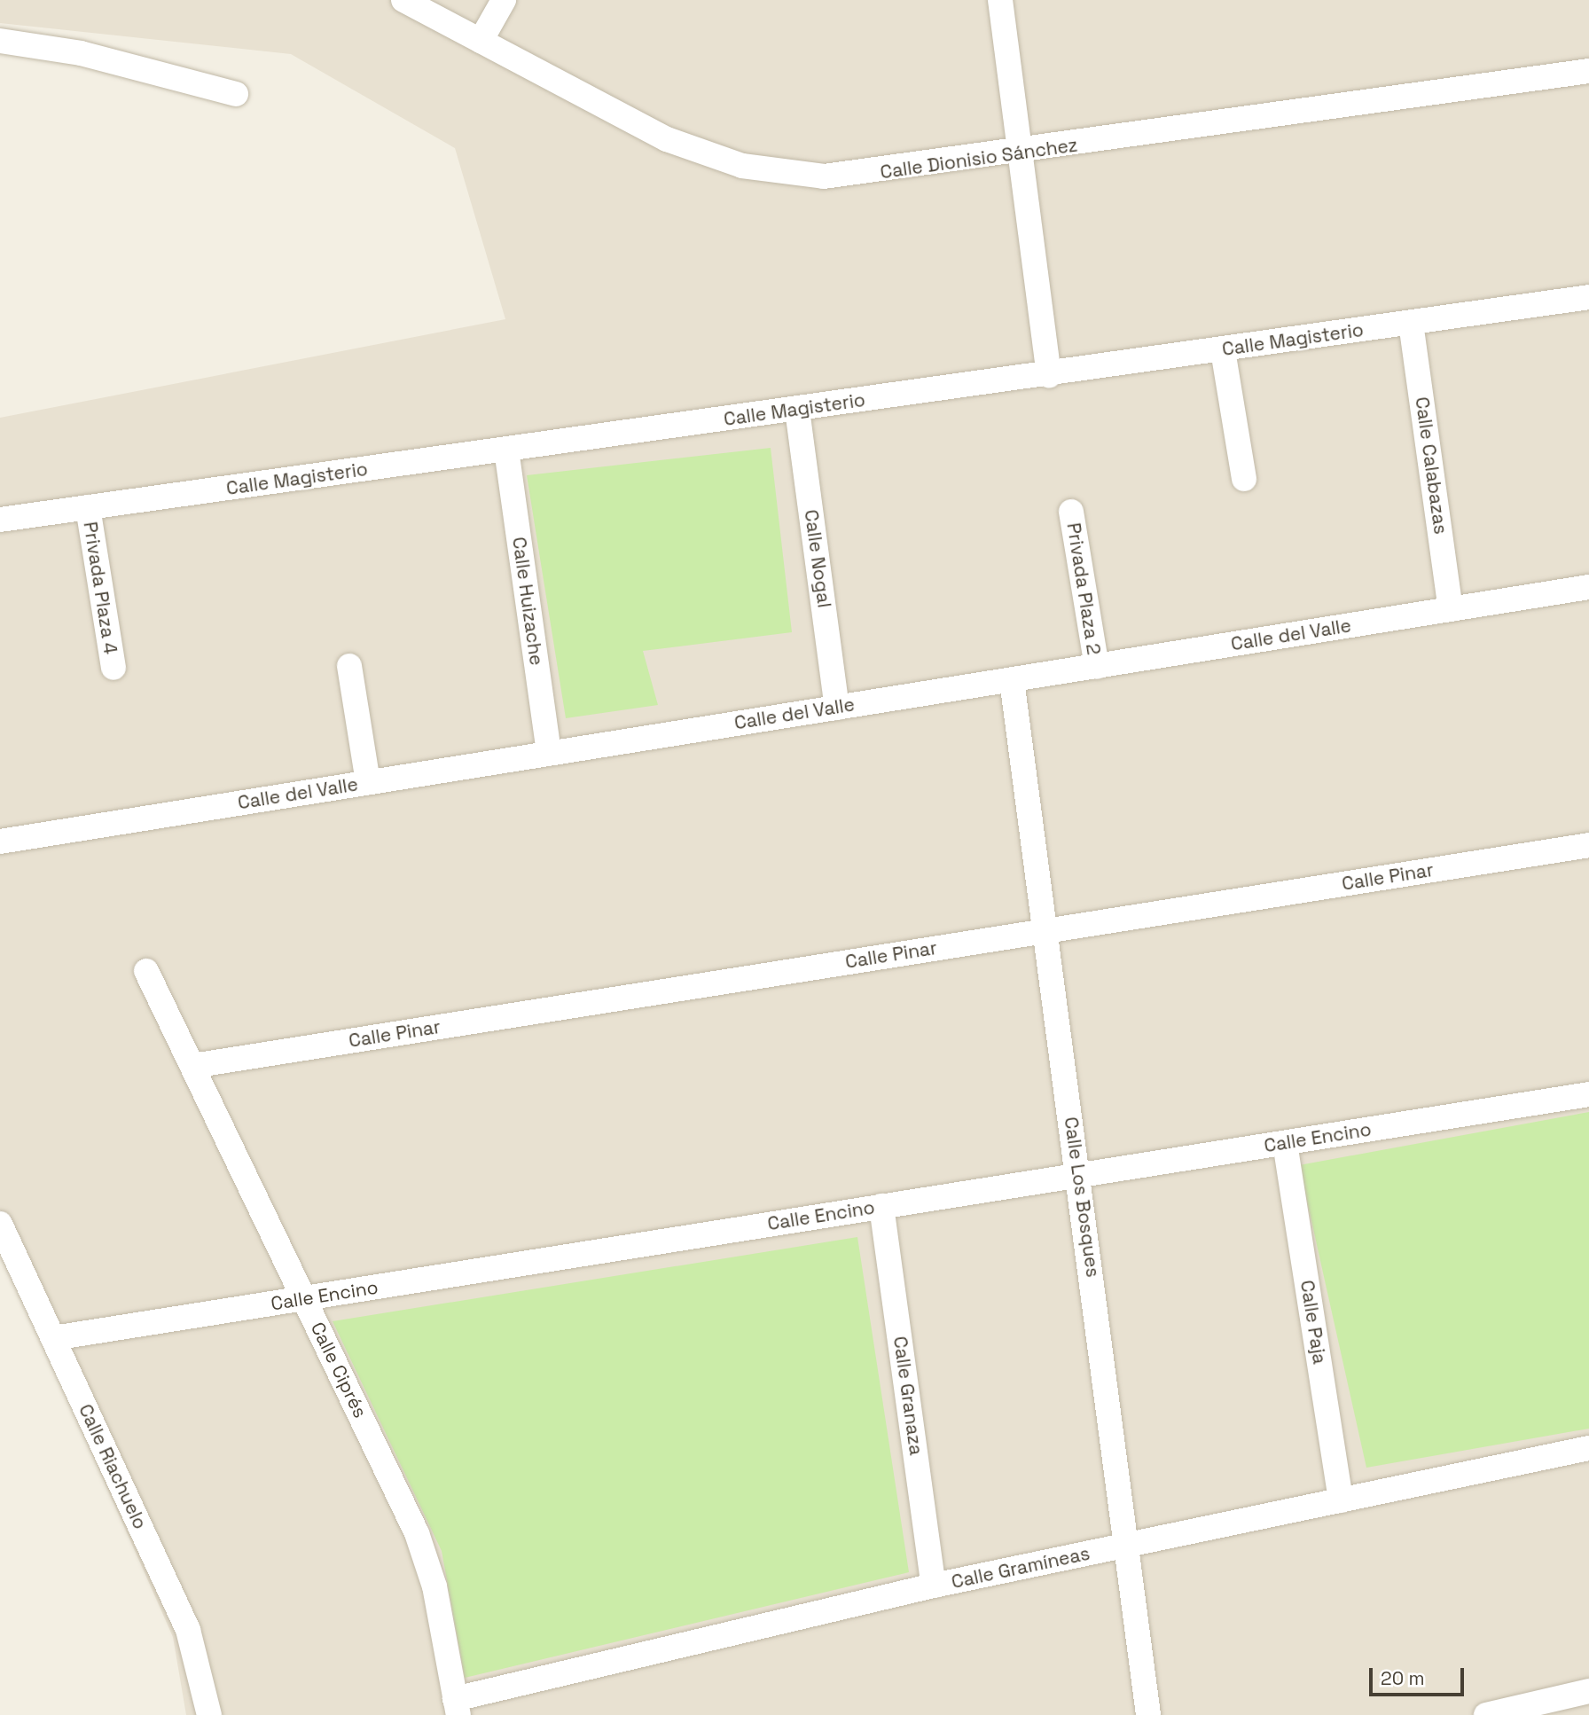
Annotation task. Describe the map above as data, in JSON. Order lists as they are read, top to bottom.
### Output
{
  "streets": {
    "street": [
      "Calle Dionisio Sánchez",
      "Calle Magisterio",
      "Calle Calabazas",
      "Calle Nogal",
      "Privada Plaza 4",
      "Privada Plaza 2",
      "Calle Huizache",
      "Calle del Valle",
      "Calle Pinar",
      "Calle Encino",
      "Calle Los Bosques",
      "Calle Paja",
      "Calle Ciprés",
      "Calle Granaza",
      "Calle Riachuelo",
      "Calle Gramíneas"
    ]
  },
  "crossings": [
    ["Calle Magisterio", "Calle Calabazas"],
    ["Calle Magisterio", "Calle Nogal"],
    ["Calle Magisterio", "Privada Plaza 4"],
    ["Calle Magisterio", "Calle Huizache"],
    ["Calle Calabazas", "Calle del Valle"],
    ["Calle Nogal", "Calle del Valle"],
    ["Privada Plaza 2", "Calle del Valle"],
    ["Calle Huizache", "Calle del Valle"],
    ["Calle del Valle", "Calle Los Bosques"],
    ["Calle Pinar", "Calle Los Bosques"],
    ["Calle Pinar", "Calle Ciprés"],
    ["Calle Encino", "Calle Los Bosques"],
    ["Calle Encino", "Calle Paja"],
    ["Calle Encino", "Calle Ciprés"],
    ["Calle Encino", "Calle Granaza"],
    ["Calle Encino", "Calle Riachuelo"],
    ["Calle Los Bosques", "Calle Gramíneas"],
    ["Calle Paja", "Calle Gramíneas"],
    ["Calle Ciprés", "Calle Gramíneas"],
    ["Calle Granaza", "Calle Gramíneas"]
  ],
  "scale_bar": "20 m"
}
